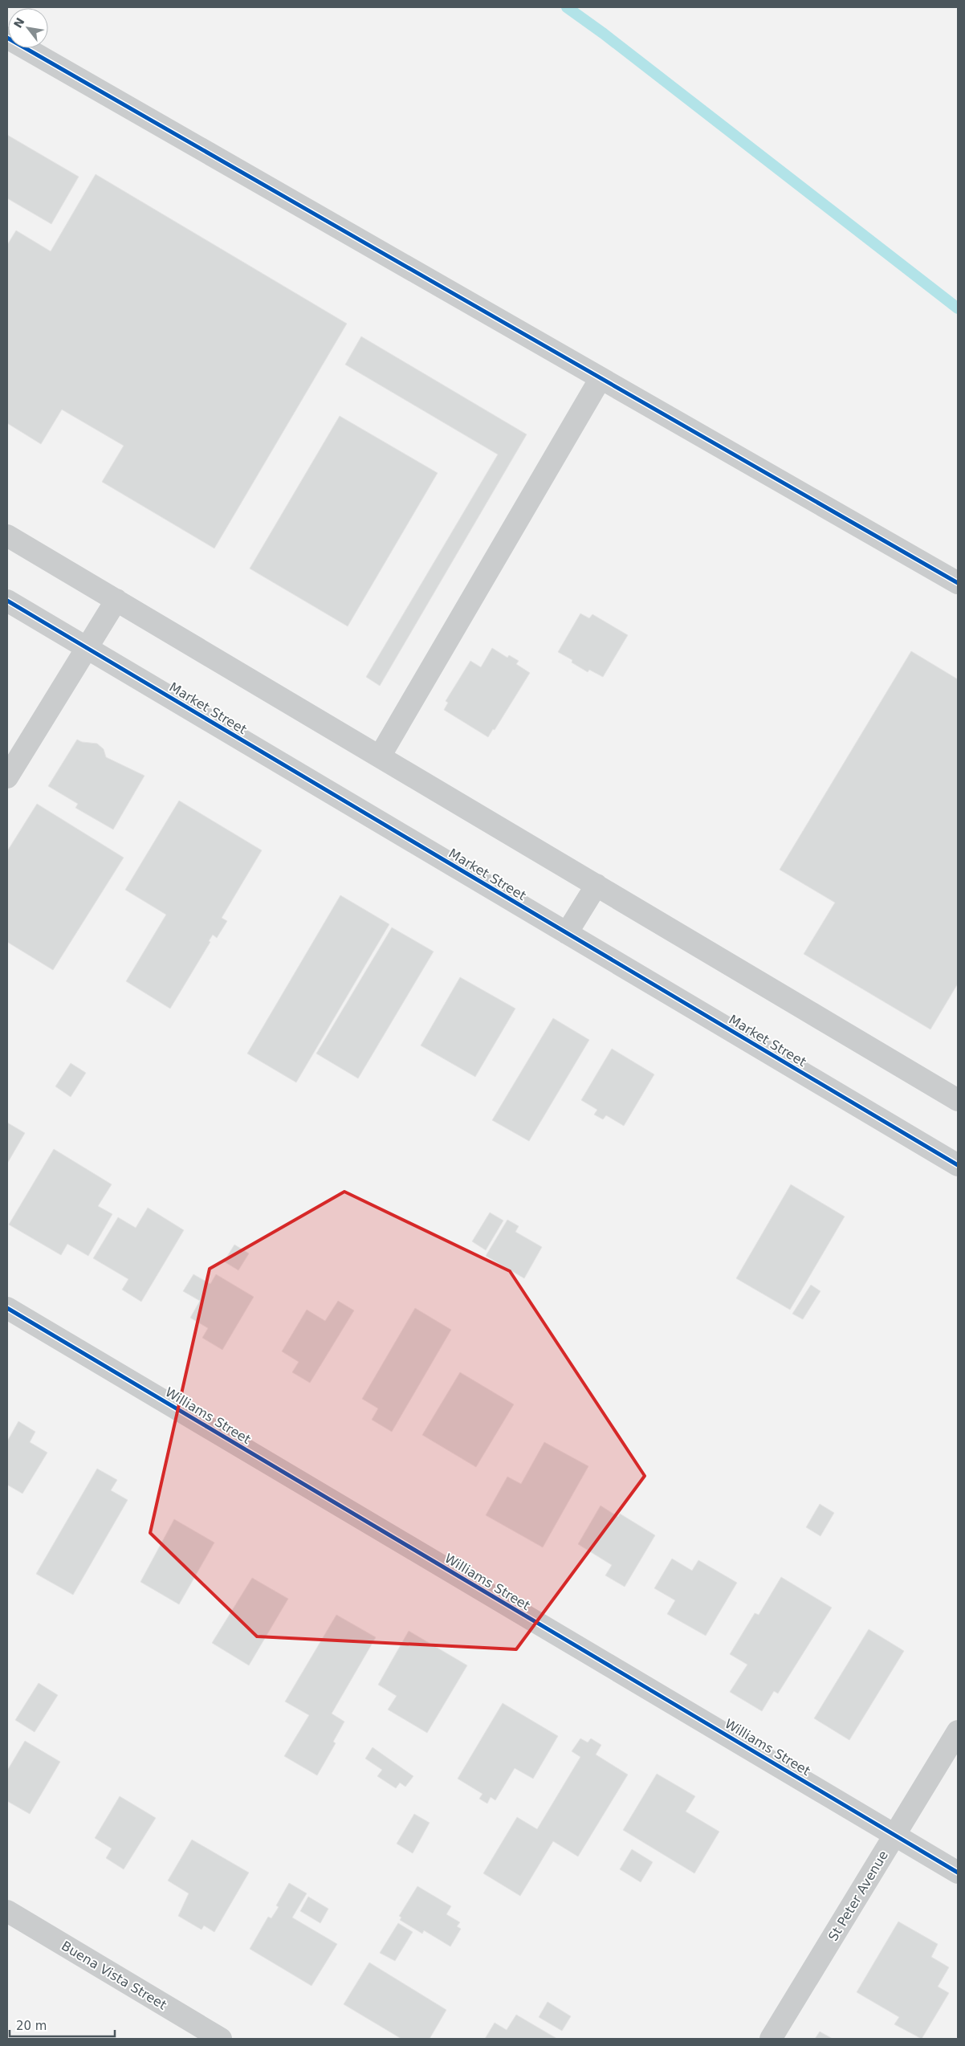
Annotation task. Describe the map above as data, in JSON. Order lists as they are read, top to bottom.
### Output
{
  "streets": {
    "street": [
      "Market Street",
      "Williams Street",
      "St Peter Avenue",
      "Buena Vista Street"
    ]
  },
  "crossings": [
    ["Williams Street", "St Peter Avenue"]
  ],
  "scale_bar": "20 m",
  "north": "top left"
}
